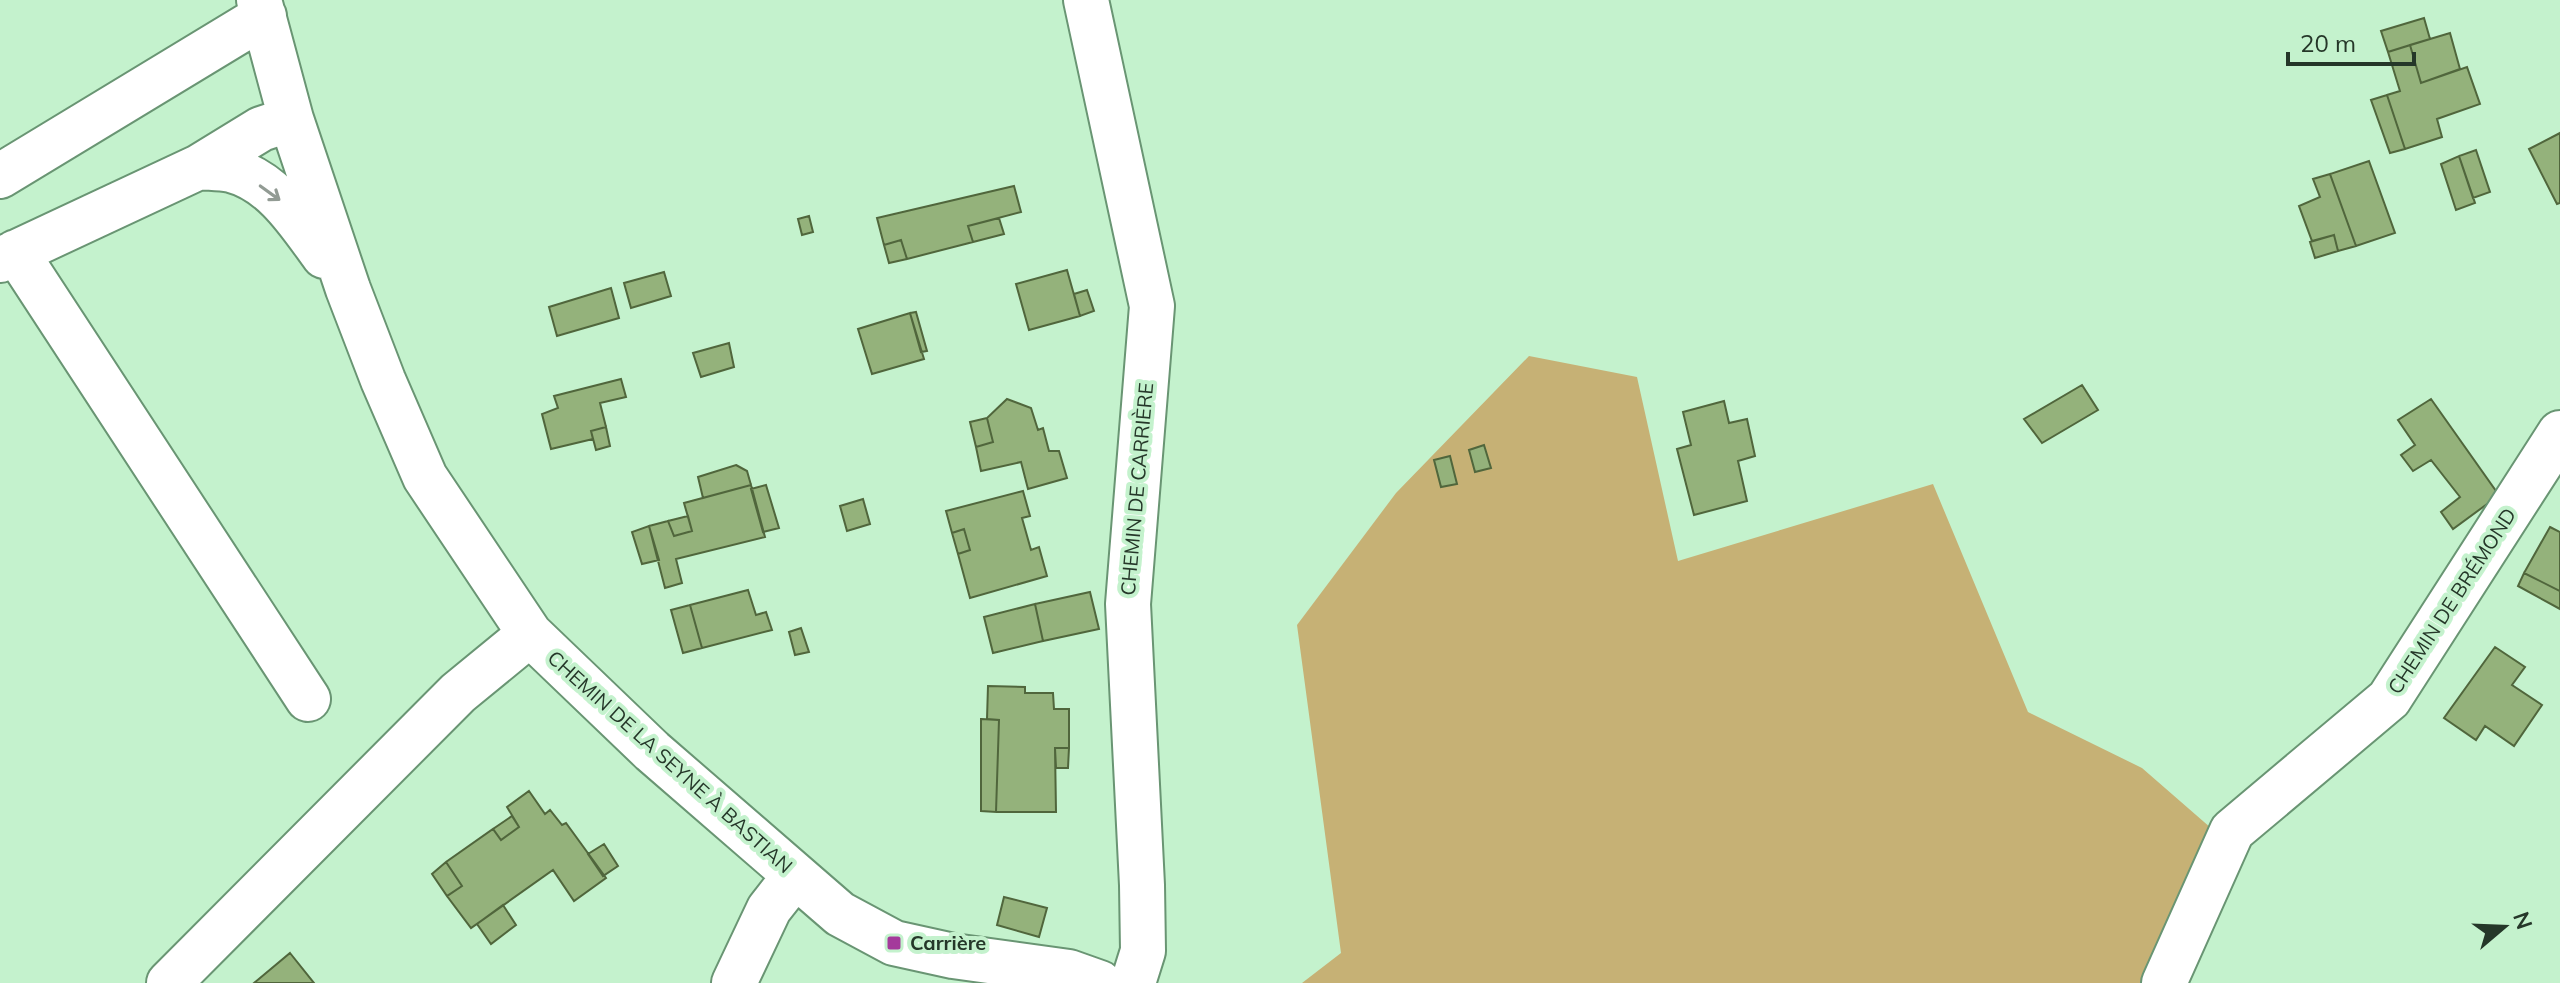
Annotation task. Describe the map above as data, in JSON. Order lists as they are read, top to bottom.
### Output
{
  "streets": {
    "street": ["CHEMIN DE CARRIÈRE", "CHEMIN DE BRÉMOND", "CHEMIN DE LA SEYNE À BASTIAN"]
  },
  "places": {
    "transit": ["Carrière"]
  },
  "scale_bar": "20 m",
  "north": "right"
}
